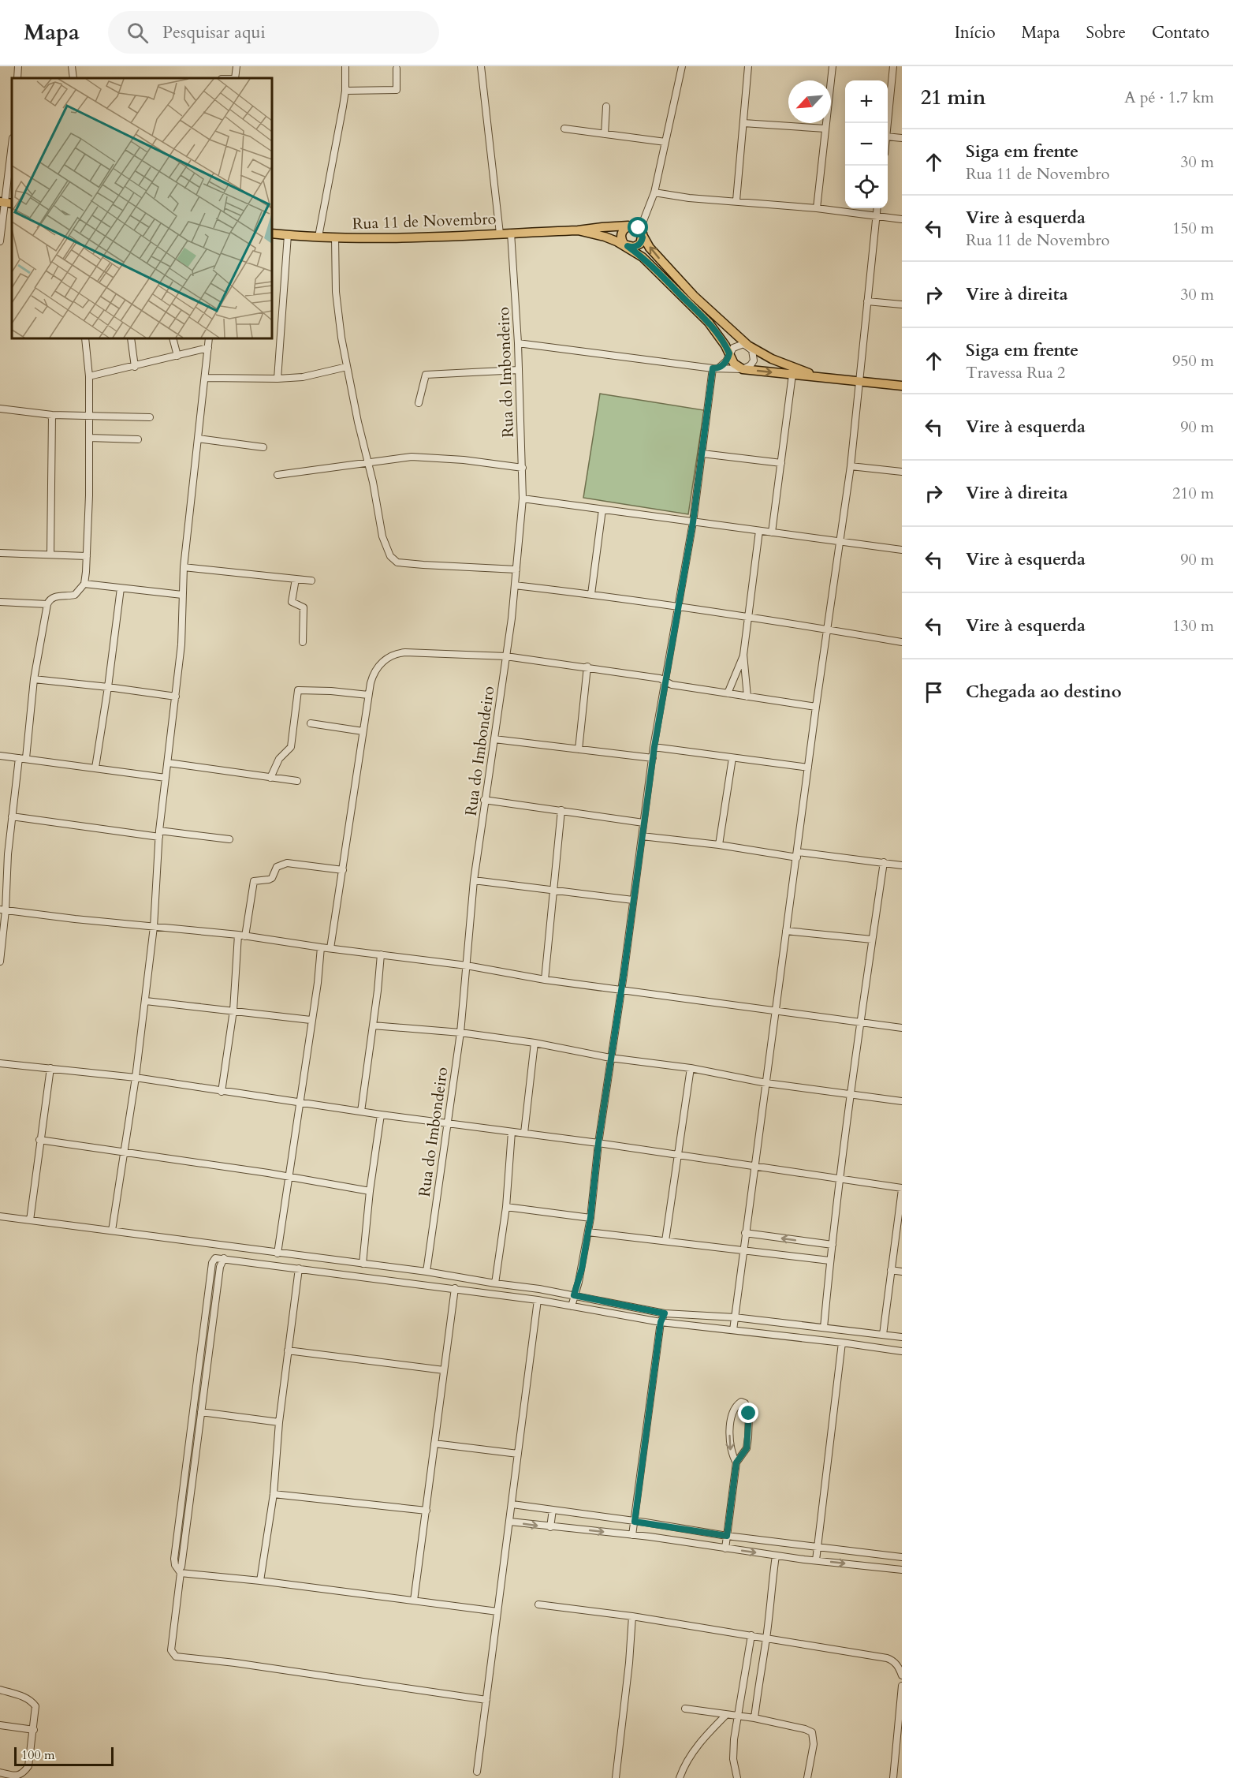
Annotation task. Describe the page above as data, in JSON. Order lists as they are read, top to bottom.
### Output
{
  "streets": {
    "main road": ["Rua 11 de Novembro"],
    "street": ["Rua do Imbondeiro"]
  },
  "crossings": [
    ["Rua 11 de Novembro", "Rua do Imbondeiro"]
  ],
  "scale_bar": "100 m",
  "north": "bottom left",
  "page": {
    "header": "Mapa",
    "search": "Pesquisar aqui",
    "nav": [
      "Início",
      "Mapa",
      "Sobre",
      "Contato"
    ],
    "heading": ["21 min", "A pé · 1.7 km"],
    "map_buttons": ["+", "−"],
    "list": [
      ["Siga em frente", "Rua 11 de Novembro", "30 m"],
      ["Vire à esquerda", "Rua 11 de Novembro", "150 m"],
      ["Vire à direita", "30 m"],
      ["Siga em frente", "Travessa Rua 2", "950 m"],
      ["Vire à esquerda", "90 m"],
      ["Vire à direita", "210 m"],
      ["Vire à esquerda", "90 m"],
      ["Vire à esquerda", "130 m"],
      "Chegada ao destino"
    ],
    "scale": "100 m"
  }
}
